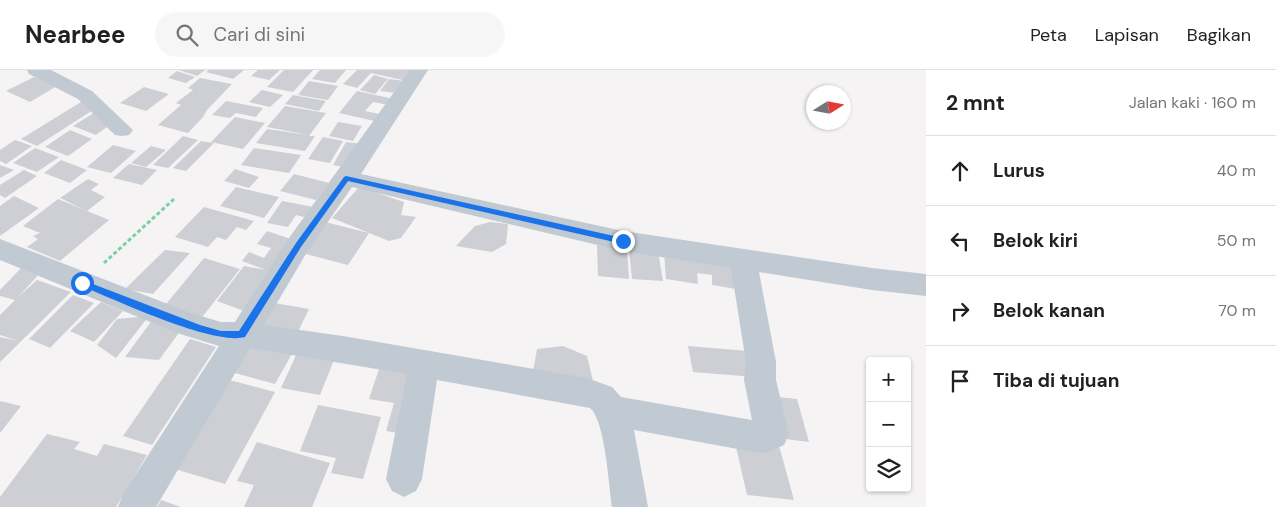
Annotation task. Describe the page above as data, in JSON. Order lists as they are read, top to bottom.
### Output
{
  "north": "right",
  "page": {
    "header": "Nearbee",
    "search": "Cari di sini",
    "nav": ["Peta", "Lapisan", "Bagikan"],
    "heading": ["2 mnt", "Jalan kaki · 160 m"],
    "list": [
      ["Lurus", "40 m"],
      ["Belok kiri", "50 m"],
      ["Belok kanan", "70 m"],
      "Tiba di tujuan"
    ],
    "map_buttons": ["+", "−"]
  }
}
